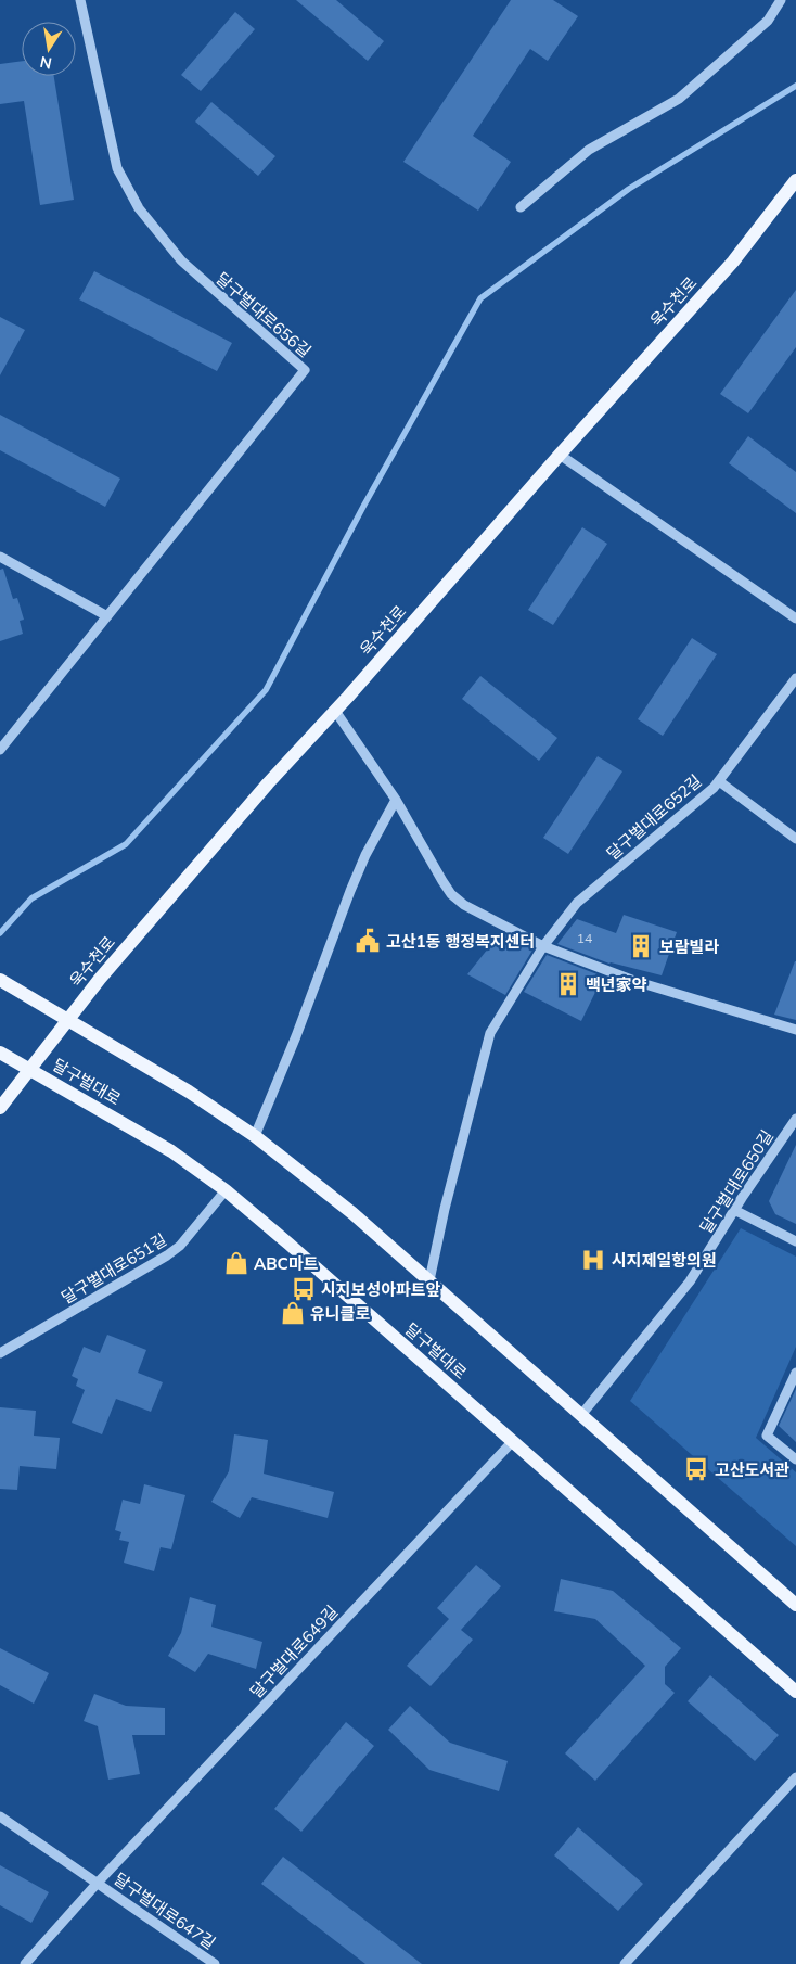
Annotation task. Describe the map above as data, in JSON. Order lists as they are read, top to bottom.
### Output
{
  "streets": {
    "main road": ["욱수천로", "달구벌대로"],
    "street": [
      "달구벌대로656길",
      "달구벌대로652길",
      "달구벌대로650길",
      "달구벌대로651길",
      "달구벌대로649길",
      "달구벌대로647길"
    ]
  },
  "crossings": [
    ["욱수천로", "달구벌대로"],
    ["달구벌대로", "달구벌대로651길"],
    ["달구벌대로", "달구벌대로649길"],
    ["달구벌대로649길", "달구벌대로647길"]
  ],
  "places": {
    "public building": ["고산1동 행정복지센터"],
    "building": ["보람빌라", "백년家약"],
    "hospital": ["시지제일항의원"],
    "shop": ["ABC마트", "유니클로"],
    "bus stop": ["시지보성아파트앞", "고산도서관"]
  },
  "house_numbers": ["14"],
  "north": "bottom"
}
